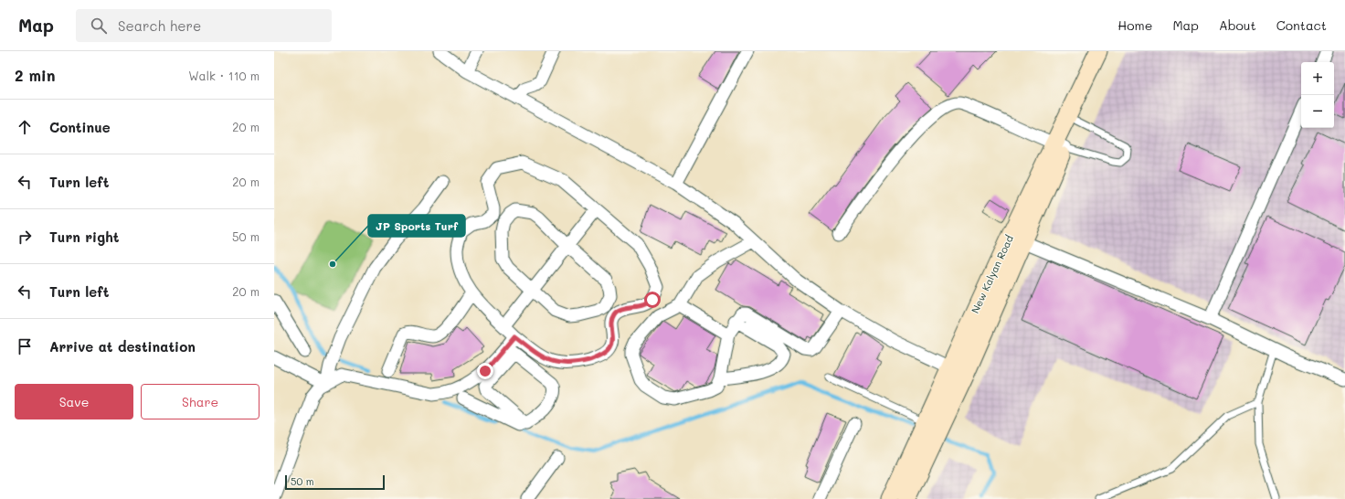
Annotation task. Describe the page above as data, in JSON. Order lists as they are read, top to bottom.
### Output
{
  "streets": {
    "street": ["New Kalyan Road"]
  },
  "places": ["JP Sports Turf"],
  "scale_bar": "50 m",
  "page": {
    "header": "Map",
    "search": "Search here",
    "nav": [
      "Home",
      "Map",
      "About",
      "Contact"
    ],
    "heading": ["2 min", "Walk · 110 m"],
    "map_buttons": ["+", "−"],
    "list": [
      ["Continue", "20 m"],
      ["Turn left", "20 m"],
      ["Turn right", "50 m"],
      ["Turn left", "20 m"],
      "Arrive at destination"
    ],
    "buttons": ["Save", "Share"],
    "scale": "50 m"
  }
}
